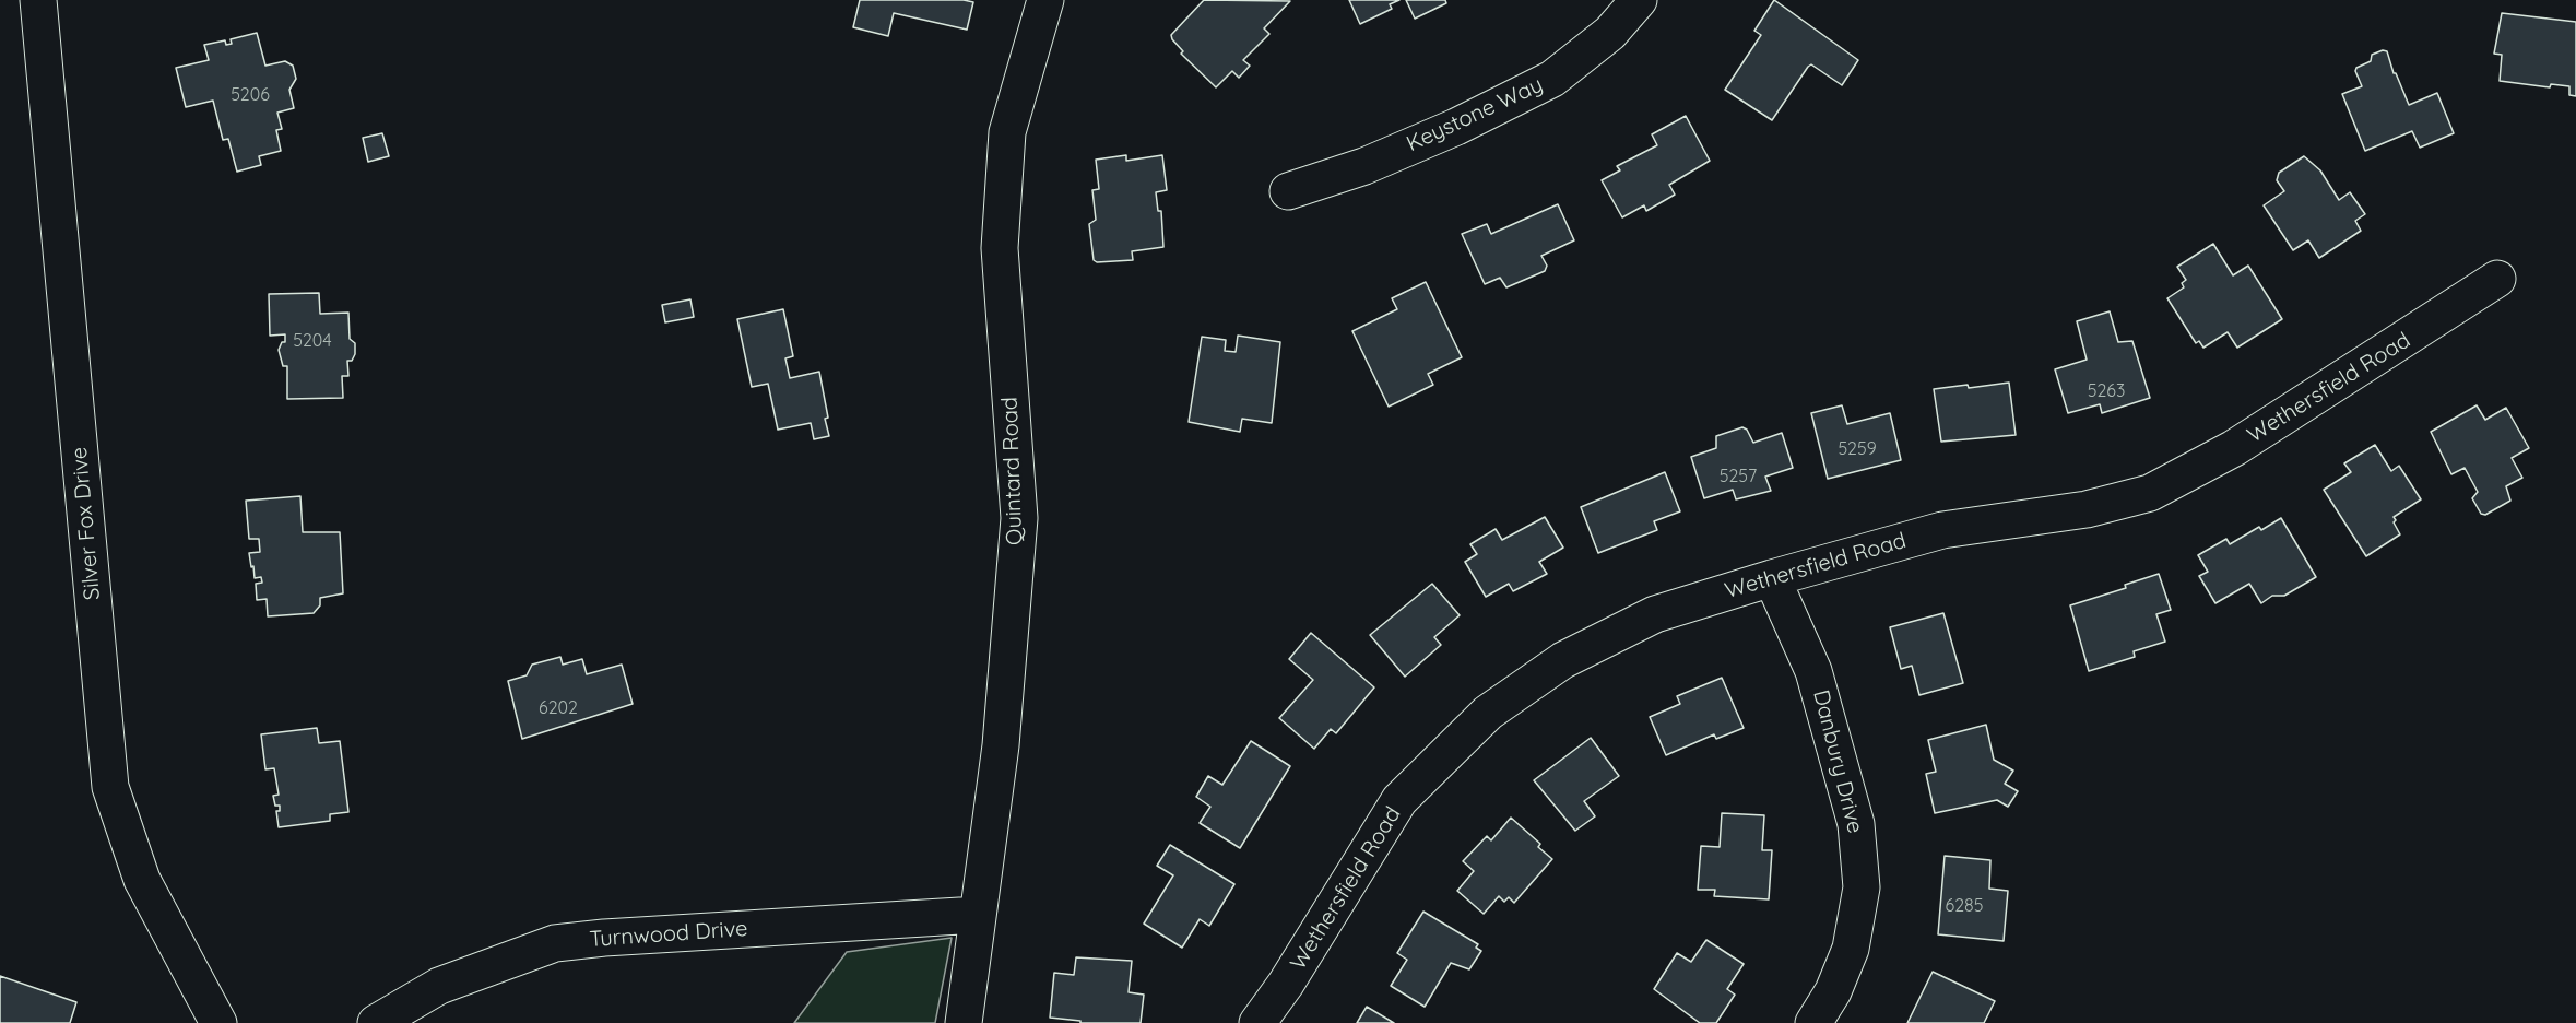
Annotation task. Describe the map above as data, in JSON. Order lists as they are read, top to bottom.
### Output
{
  "streets": {
    "street": [
      "Keystone Way",
      "Wethersfield Road",
      "Quintard Road",
      "Silver Fox Drive",
      "Danbury Drive",
      "Turnwood Drive"
    ]
  },
  "crossings": [
    ["Wethersfield Road", "Danbury Drive"],
    ["Quintard Road", "Turnwood Drive"]
  ],
  "house_numbers": [
    "5206",
    "5204",
    "5263",
    "5259",
    "5257",
    "6202",
    "6285"
  ]
}
